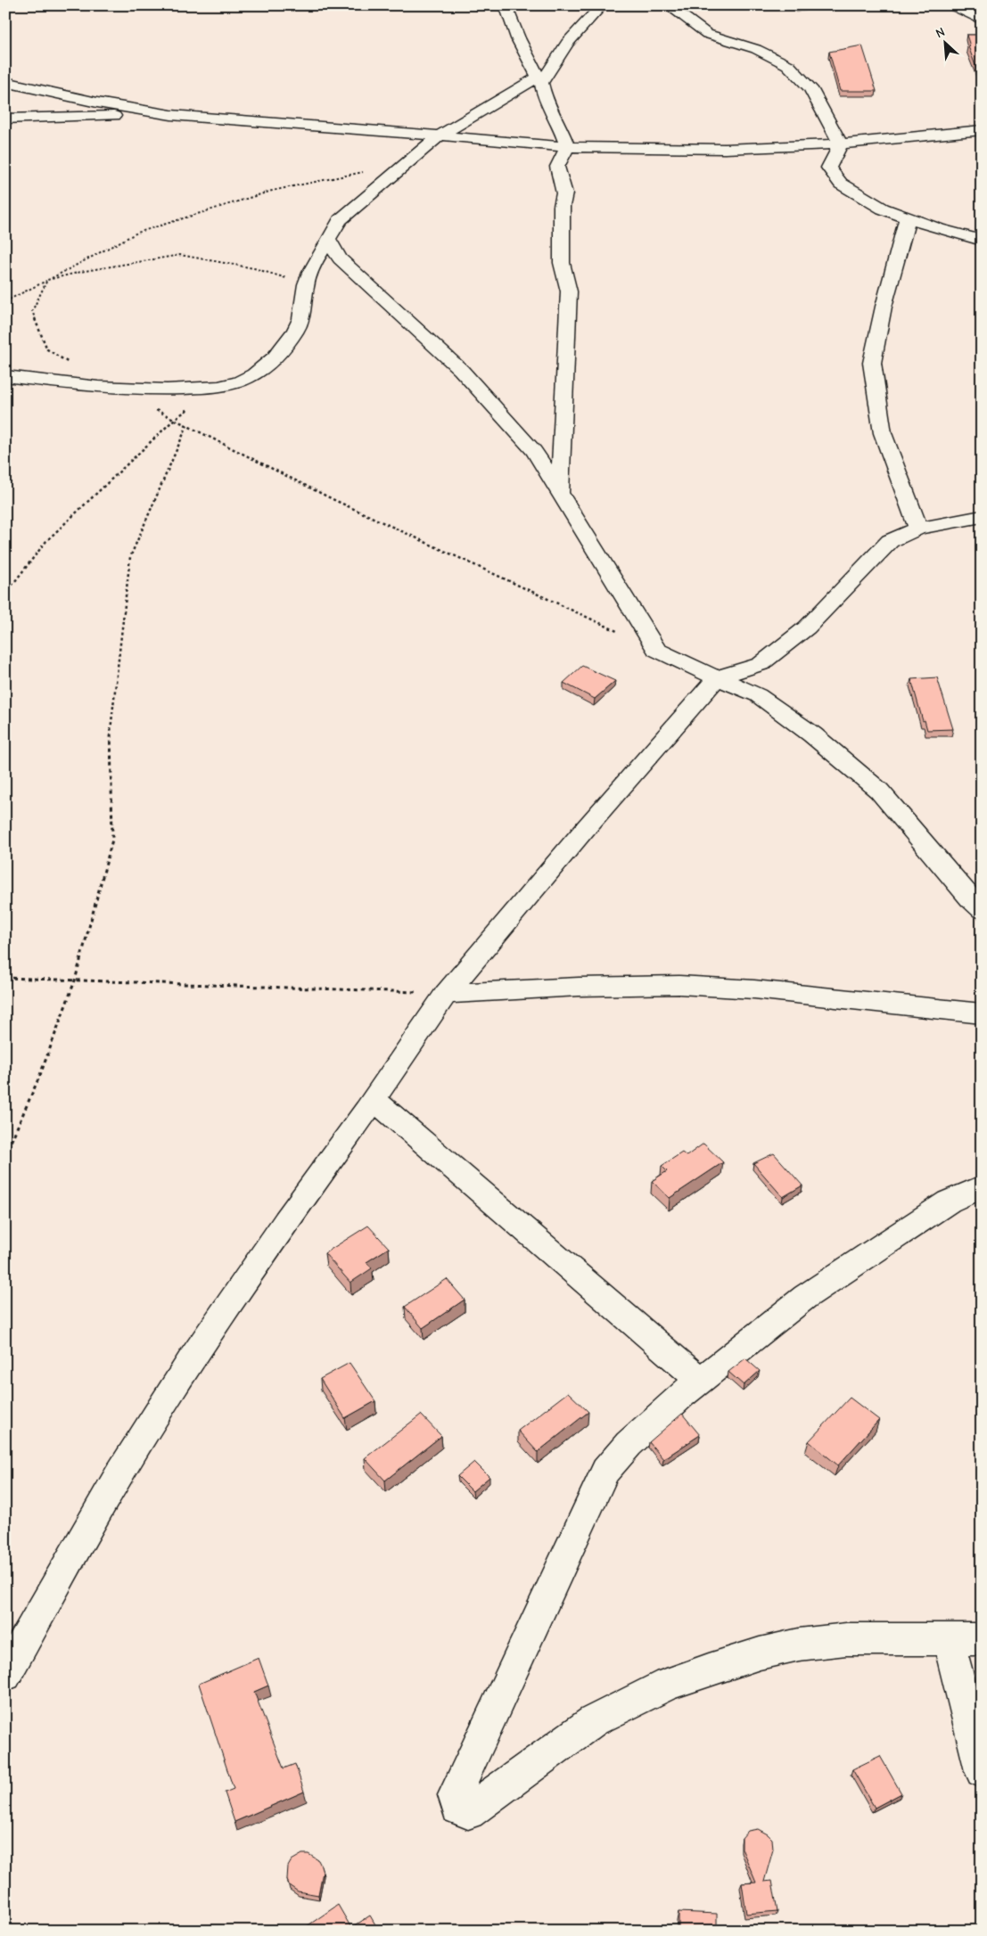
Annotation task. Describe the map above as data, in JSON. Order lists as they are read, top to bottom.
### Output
{
  "north": "top left"
}
